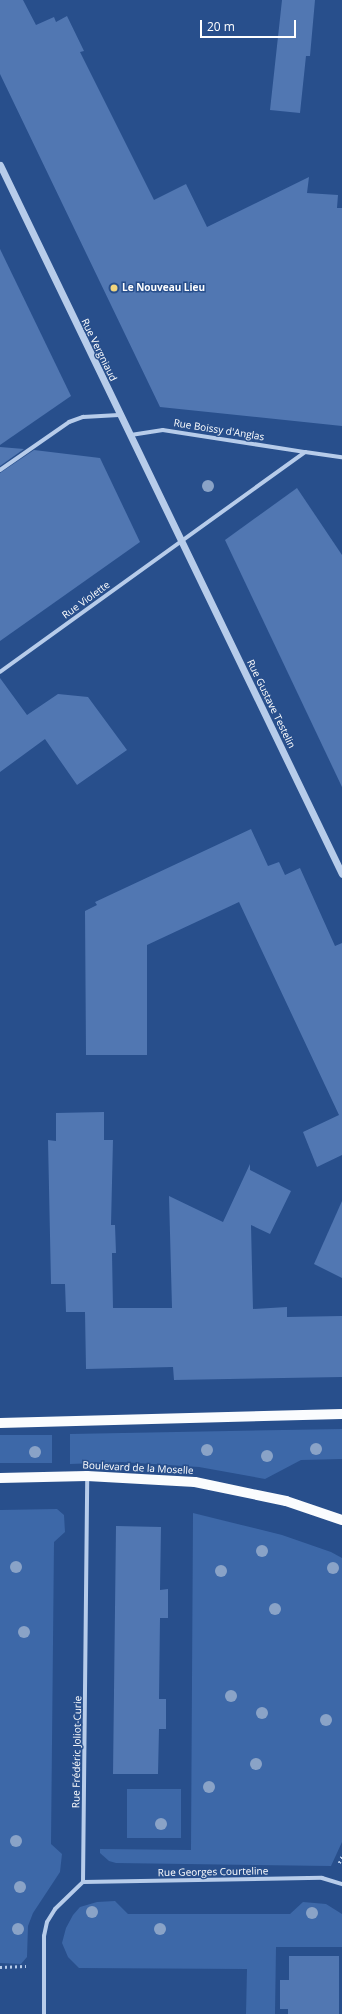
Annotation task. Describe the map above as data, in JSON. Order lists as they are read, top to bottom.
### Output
{
  "streets": {
    "main road": ["Boulevard de la Moselle"],
    "street": [
      "Rue Vergniaud",
      "Rue Boissy d'Anglas",
      "Rue Violette",
      "Rue Gustave Testelin",
      "Rue Frédéric Joliot-Curie",
      "Rue Georges Courteline"
    ]
  },
  "crossings": [
    ["Rue Vergniaud", "Rue Boissy d'Anglas"],
    ["Rue Vergniaud", "Rue Violette"],
    ["Rue Vergniaud", "Rue Gustave Testelin"],
    ["Rue Violette", "Rue Gustave Testelin"],
    ["Boulevard de la Moselle", "Rue Frédéric Joliot-Curie"],
    ["Rue Frédéric Joliot-Curie", "Rue Georges Courteline"]
  ],
  "places": ["Le Nouveau Lieu"],
  "scale_bar": "20 m"
}
